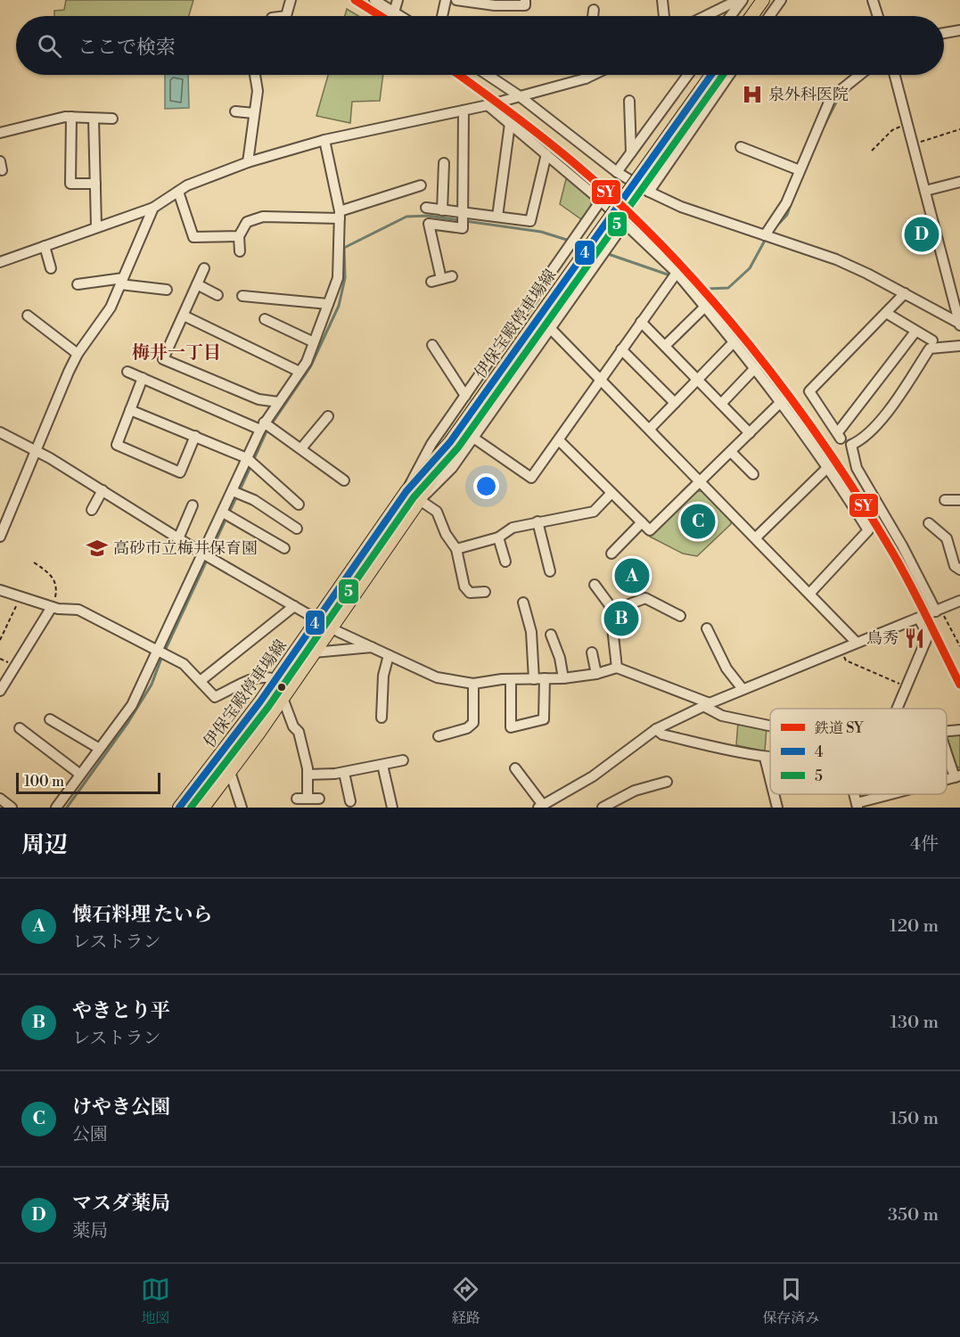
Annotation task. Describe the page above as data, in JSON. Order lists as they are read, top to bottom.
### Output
{
  "streets": {
    "main road": ["伊保宝殿停車場線"]
  },
  "districts": ["梅井一丁目"],
  "places": {
    "hospital": ["泉外科医院"],
    "school or university": ["高砂市立梅井保育園"],
    "restaurant": ["鳥秀"]
  },
  "lines": ["rail line SY", "transit line 4", "transit line 5"],
  "legend": ["鉄道 SY", "4", "5"],
  "scale_bar": "100 m",
  "page": {
    "search": "ここで検索",
    "pins": [
      "D",
      "C",
      "A",
      "B"
    ],
    "scale": "100 m",
    "heading": ["周辺", "4件"],
    "list": [
      {
        "mark": "A",
        "name": "懐石料理 たいら",
        "note": "レストラン",
        "value": "120 m"
      },
      {
        "mark": "B",
        "name": "やきとり平",
        "note": "レストラン",
        "value": "130 m"
      },
      {
        "mark": "C",
        "name": "けやき公園",
        "note": "公園",
        "value": "150 m"
      },
      {
        "mark": "D",
        "name": "マスダ薬局",
        "note": "薬局",
        "value": "350 m"
      }
    ],
    "nav": ["地図", "経路", "保存済み"]
  }
}
